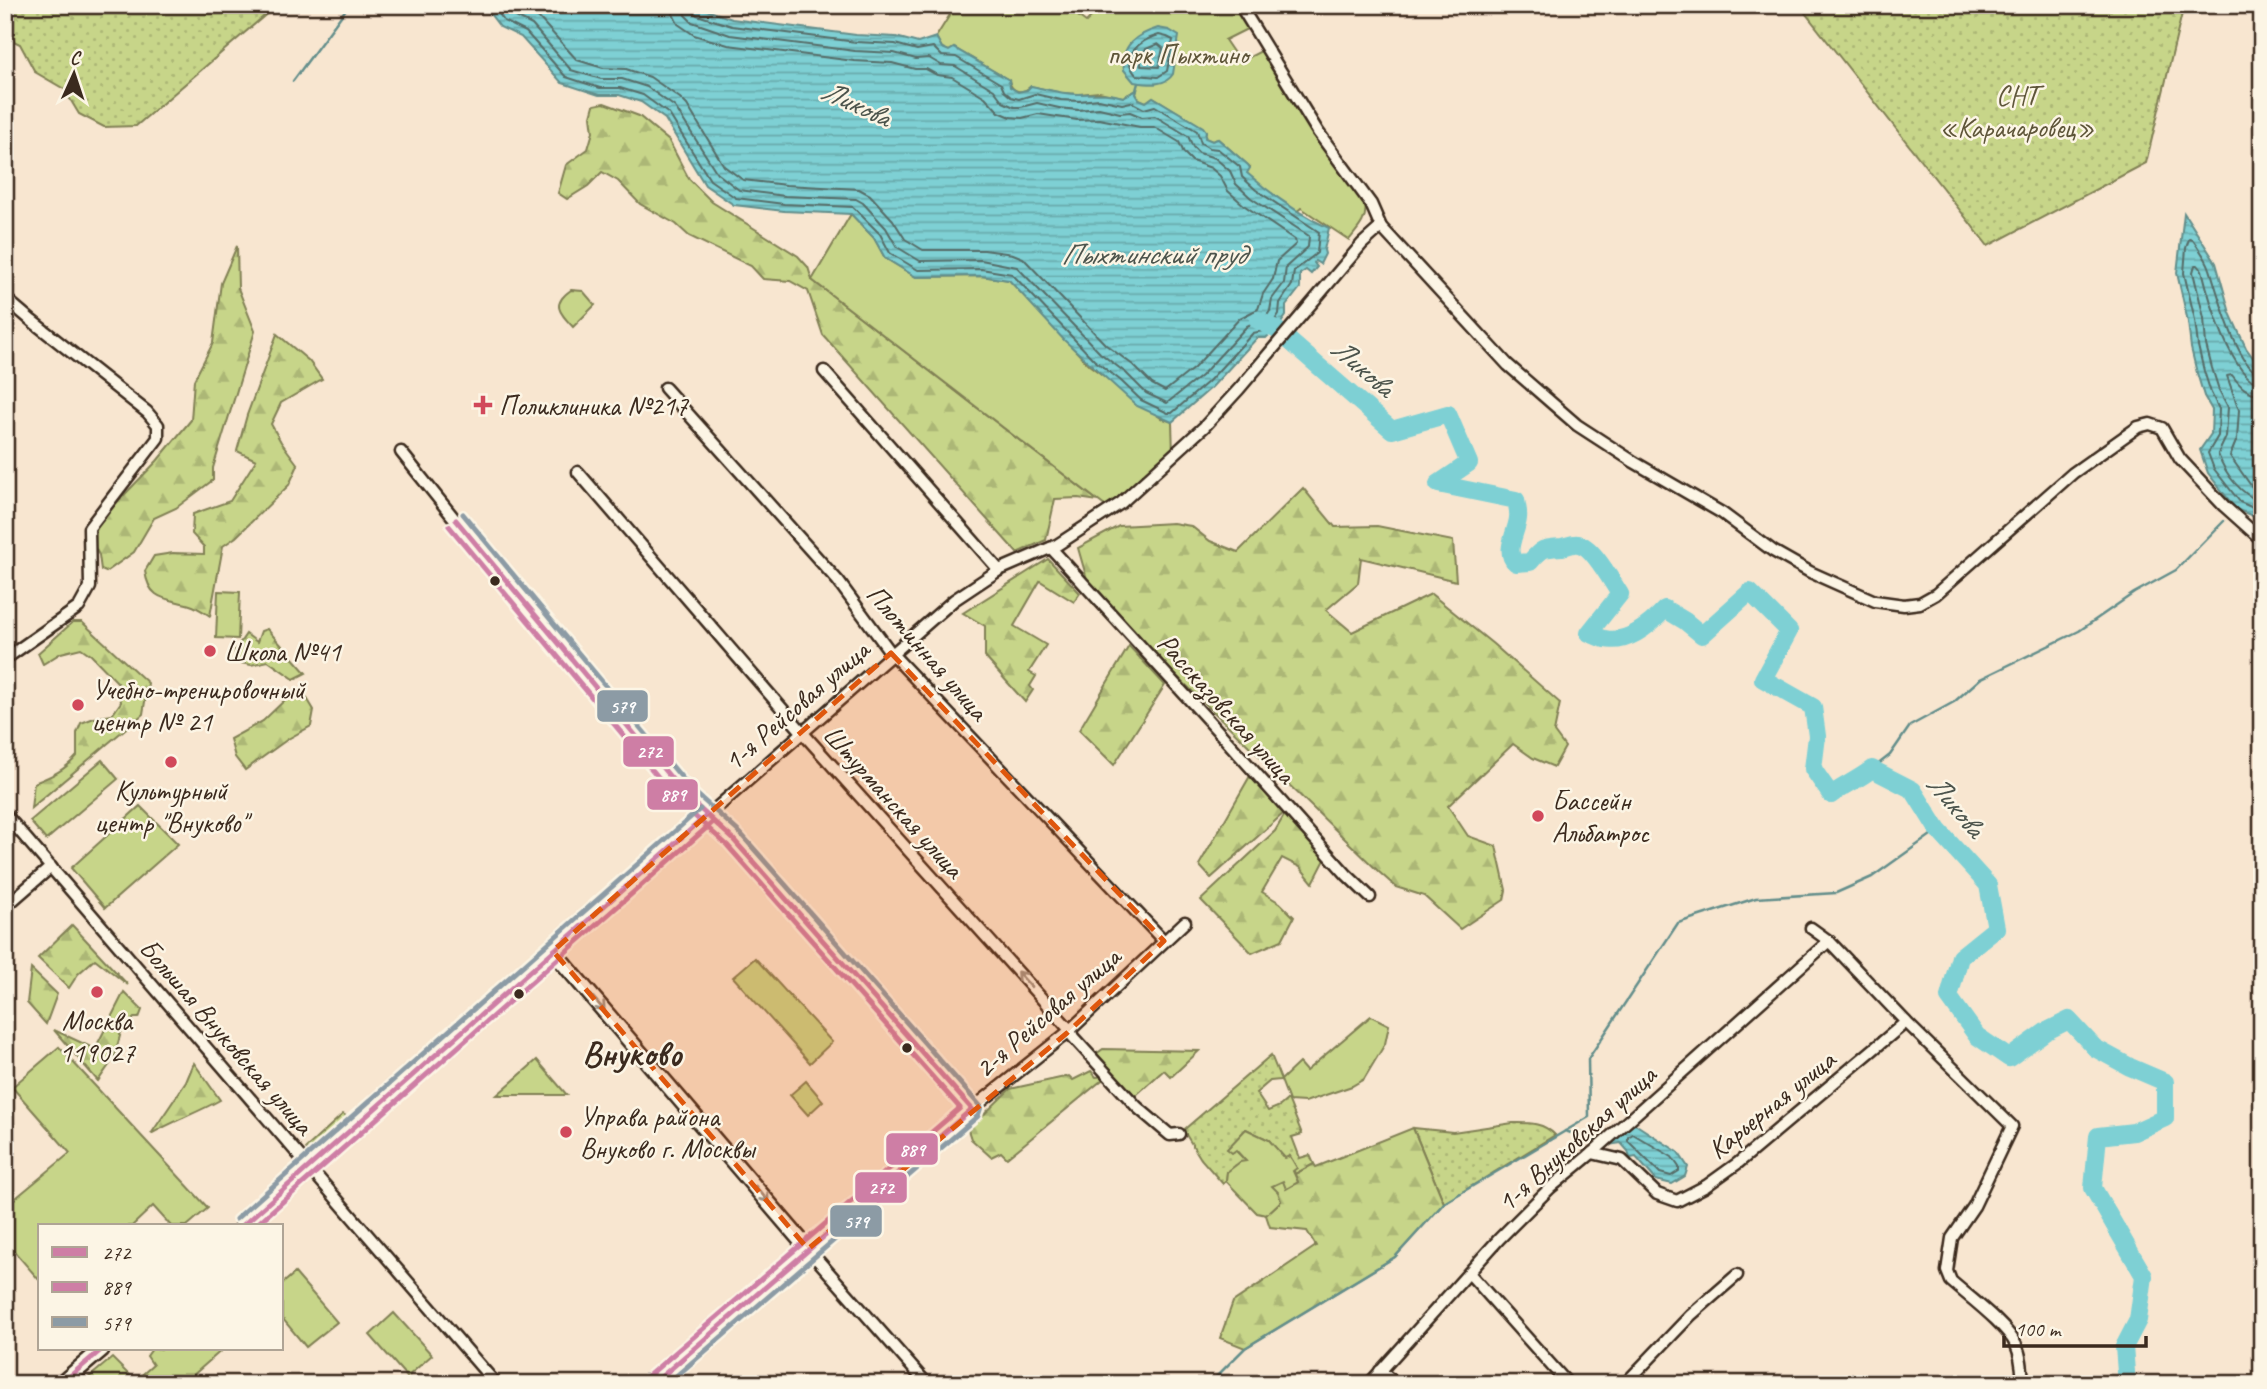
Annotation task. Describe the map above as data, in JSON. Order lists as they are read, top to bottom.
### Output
{
  "streets": {
    "street": [
      "Плотинная улица",
      "1-я Рейсовая улица",
      "Рассказовская улица",
      "Штурманская улица",
      "2-я Рейсовая улица",
      "Большая Внуковская улица",
      "Карьерная улица",
      "1-я Внуковская улица"
    ]
  },
  "crossings": [
    ["Плотинная улица", "1-я Рейсовая улица"],
    ["Плотинная улица", "2-я Рейсовая улица"],
    ["1-я Рейсовая улица", "Рассказовская улица"],
    ["1-я Рейсовая улица", "Штурманская улица"],
    ["1-я Рейсовая улица", "Большая Внуковская улица"],
    ["Штурманская улица", "2-я Рейсовая улица"],
    ["Карьерная улица", "1-я Внуковская улица"]
  ],
  "one_way": ["Штурманская улица"],
  "districts": ["Внуково"],
  "water": ["Ликова", "Пыхтинский пруд"],
  "parks": ["парк Пыхтино", "СНТ «Карачаровец»"],
  "places": {
    "health": ["Поликлиника №217"],
    "other": [
      "Школа №41",
      "Учебно-тренировочный центр № 21",
      "Культурный центр \"Внуково\"",
      "Бассейн Альбатрос",
      "Москва 119027",
      "Управа района Внуково г. Москвы"
    ]
  },
  "lines": ["transit line 579", "transit line 272", "transit line 889"],
  "legend": ["272", "889", "579"],
  "scale_bar": "100 m",
  "north": "top"
}
